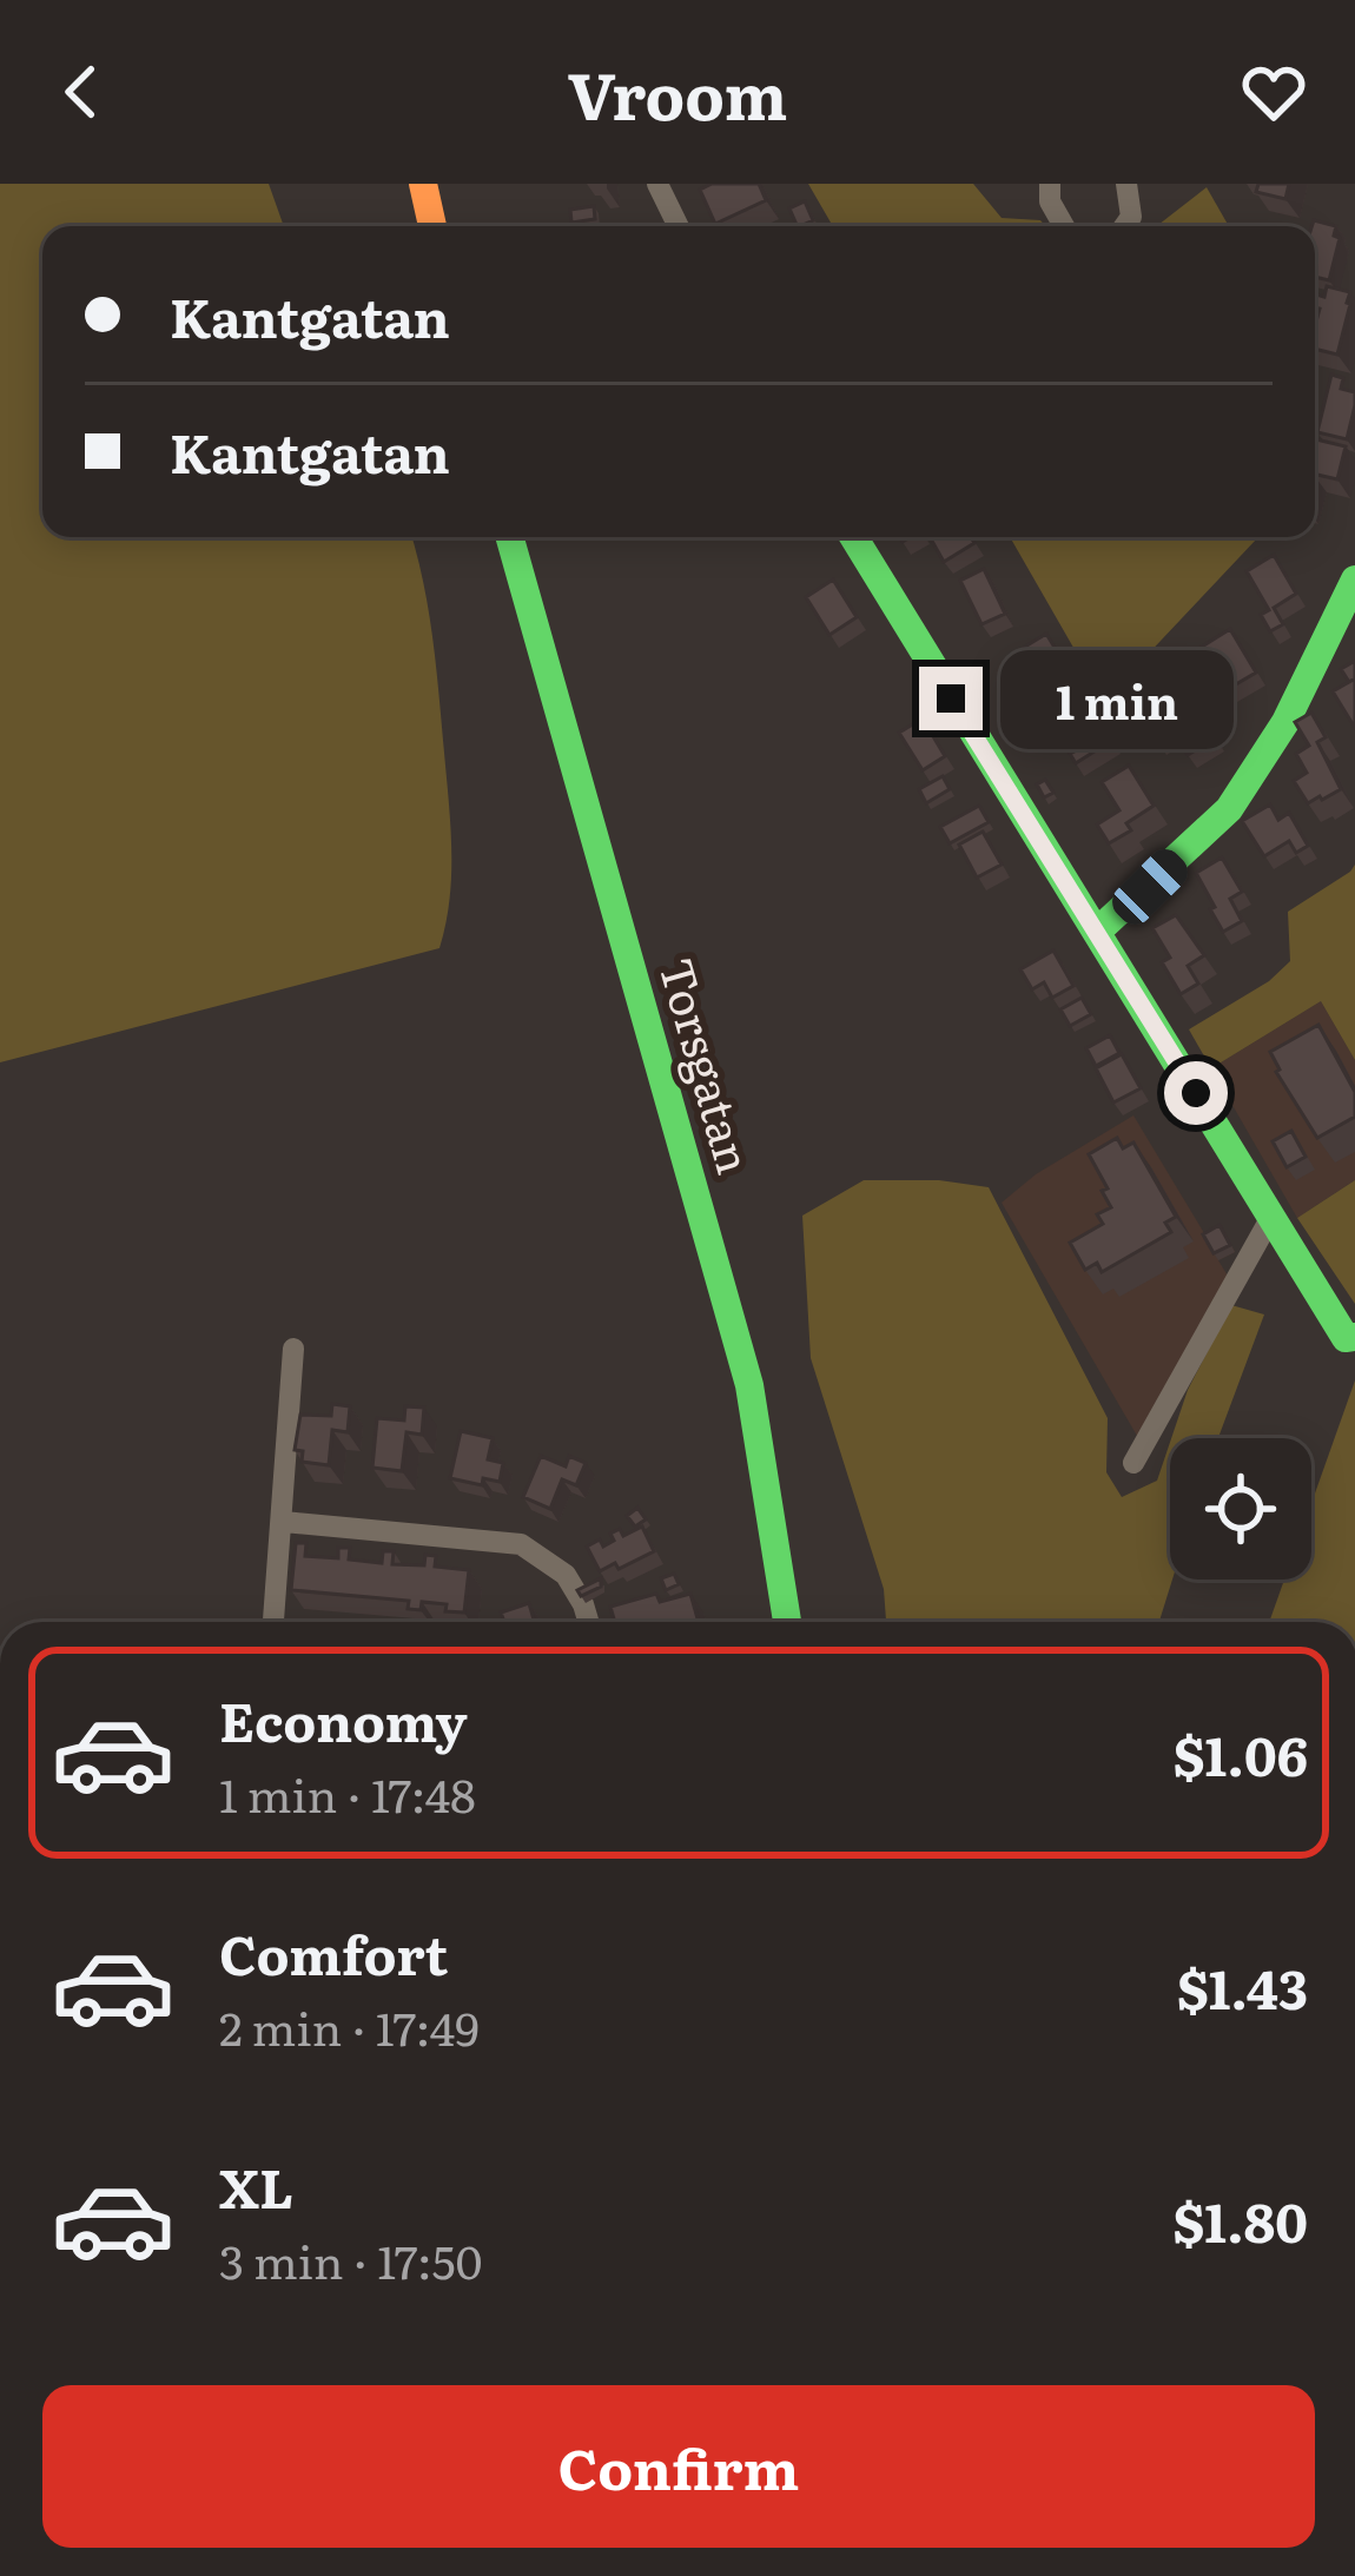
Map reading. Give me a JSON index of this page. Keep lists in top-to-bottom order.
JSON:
{
  "streets": {
    "street": ["Torsgatan"]
  },
  "page": {
    "header": "Vroom",
    "banner": ["Kantgatan", "Kantgatan"],
    "bubble": "1 min",
    "list": [
      {
        "name": "Economy",
        "note": "1 min · 17:48",
        "value": "$1.06"
      },
      {
        "name": "Comfort",
        "note": "2 min · 17:49",
        "value": "$1.43"
      },
      {
        "name": "XL",
        "note": "3 min · 17:50",
        "value": "$1.80"
      }
    ],
    "buttons": "Confirm"
  }
}
